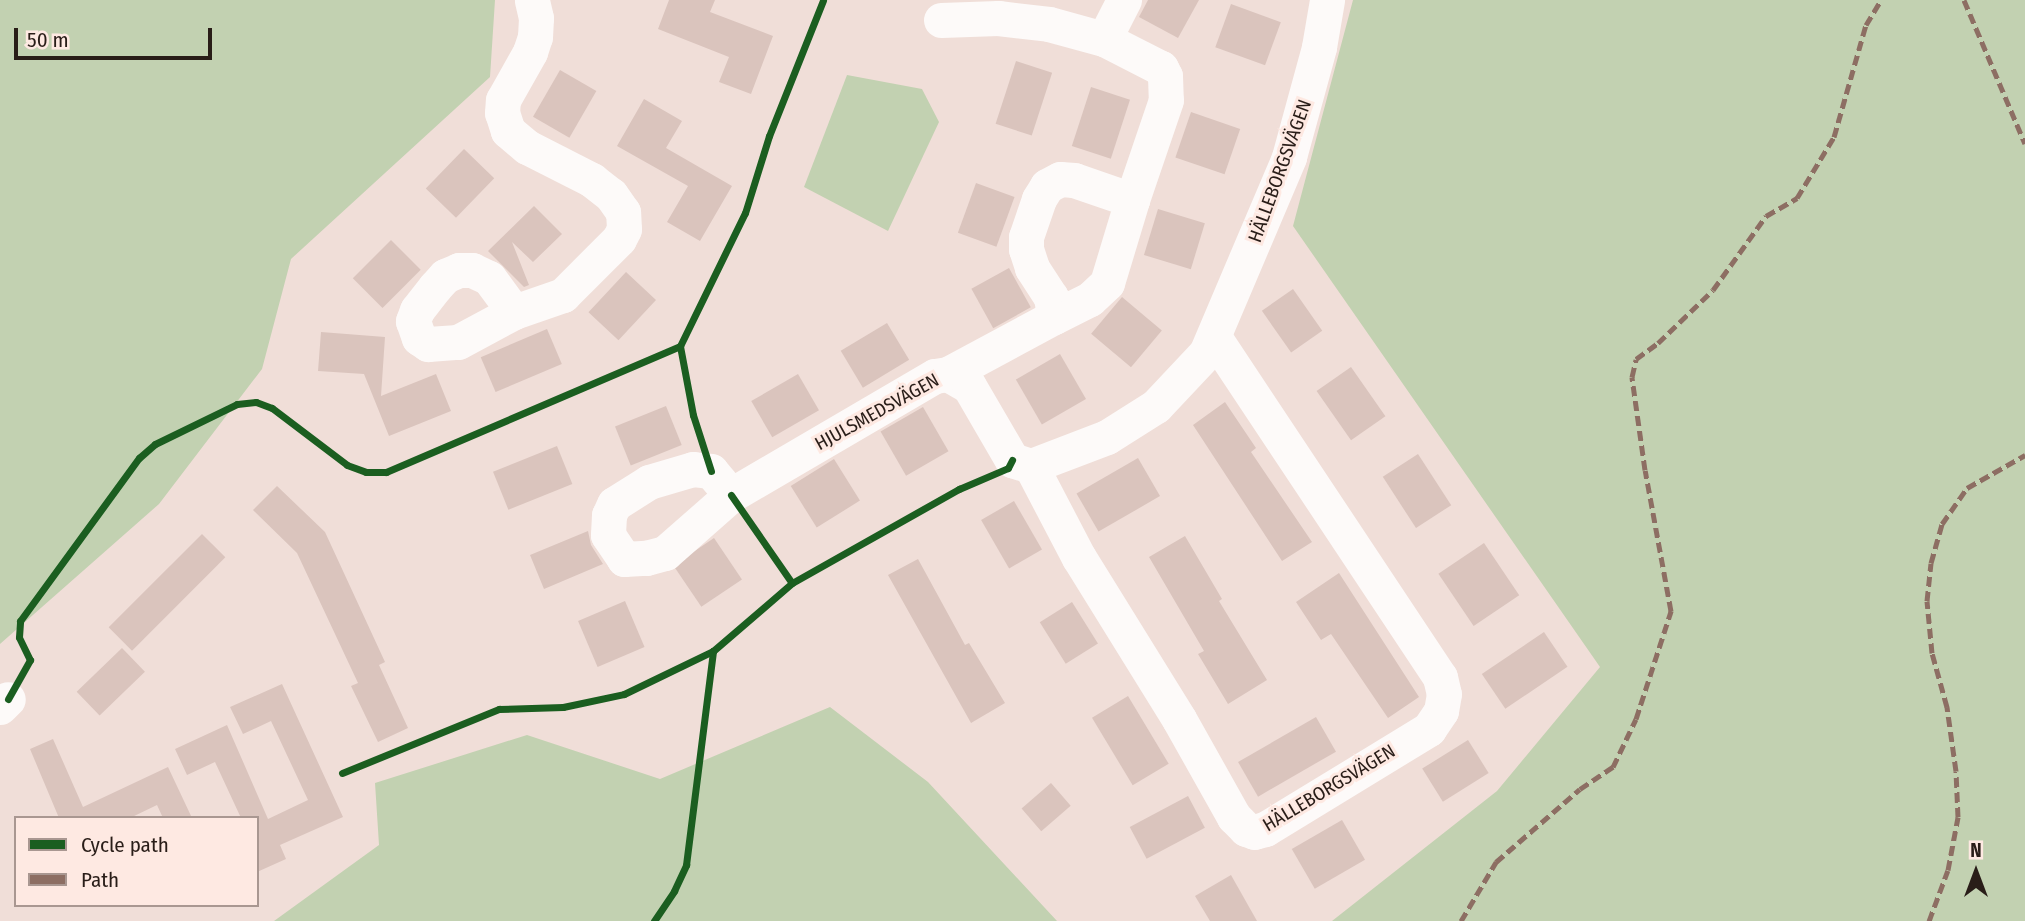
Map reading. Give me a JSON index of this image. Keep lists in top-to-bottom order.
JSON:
{
  "streets": {
    "street": ["HÄLLEBORGSVÄGEN", "HJULSMEDSVÄGEN"]
  },
  "crossings": [
    ["HÄLLEBORGSVÄGEN", "HJULSMEDSVÄGEN"]
  ],
  "legend": ["Cycle path", "Path"],
  "scale_bar": "50 m",
  "north": "top"
}
